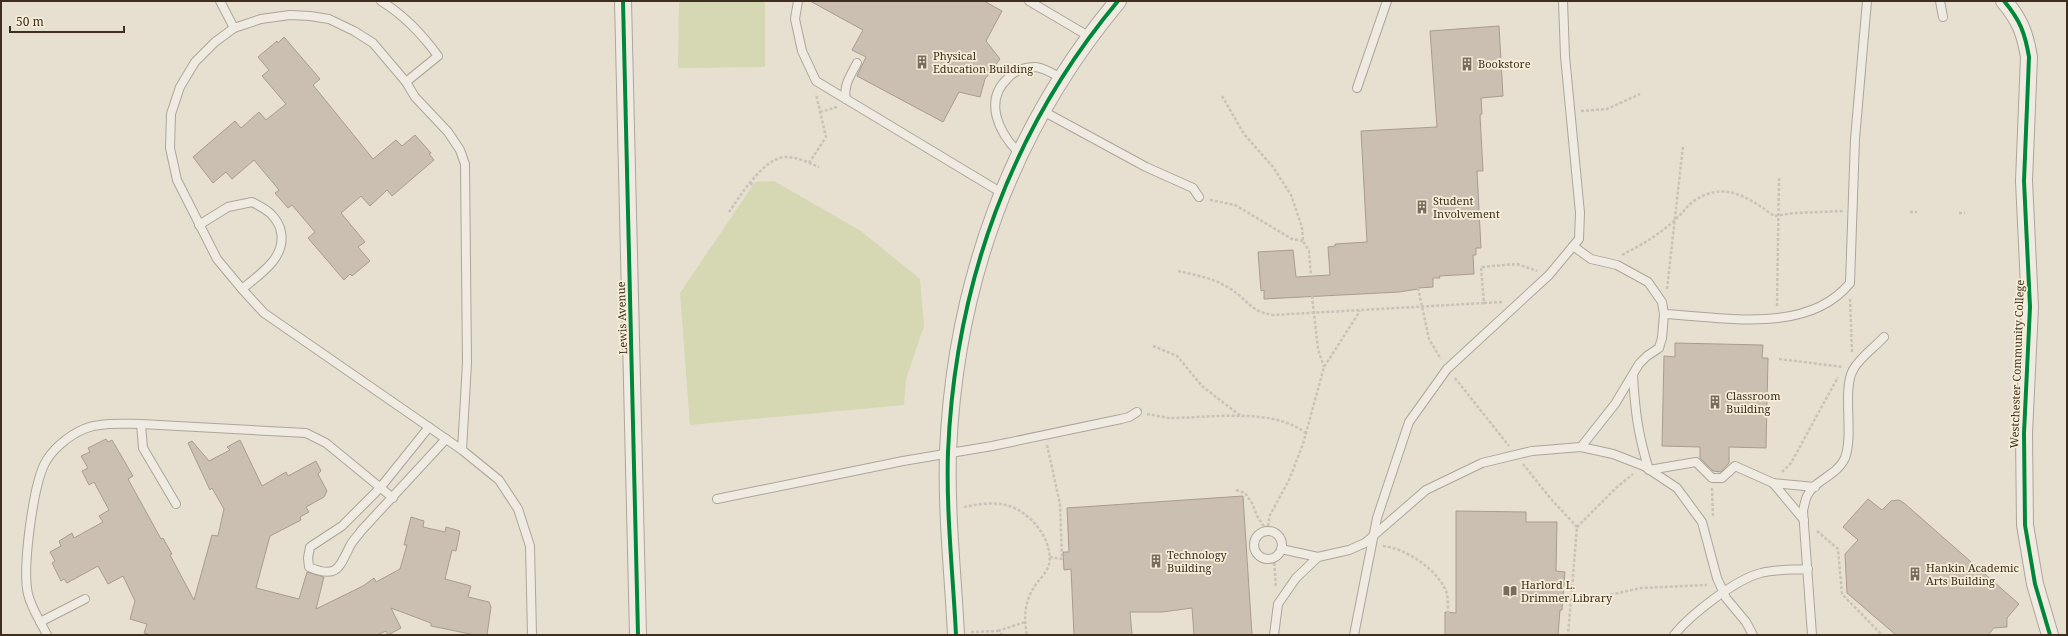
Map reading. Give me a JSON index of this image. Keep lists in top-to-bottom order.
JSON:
{
  "streets": {
    "street": ["Lewis Avenue", "Westchester Community College"]
  },
  "places": {
    "building": [
      "Physical Education Building",
      "Bookstore",
      "Student Involvement",
      "Classroom Building",
      "Technology Building",
      "Hankin Academic Arts Building"
    ],
    "library": ["Harlord L. Drimmer Library"]
  },
  "scale_bar": "50 m"
}
